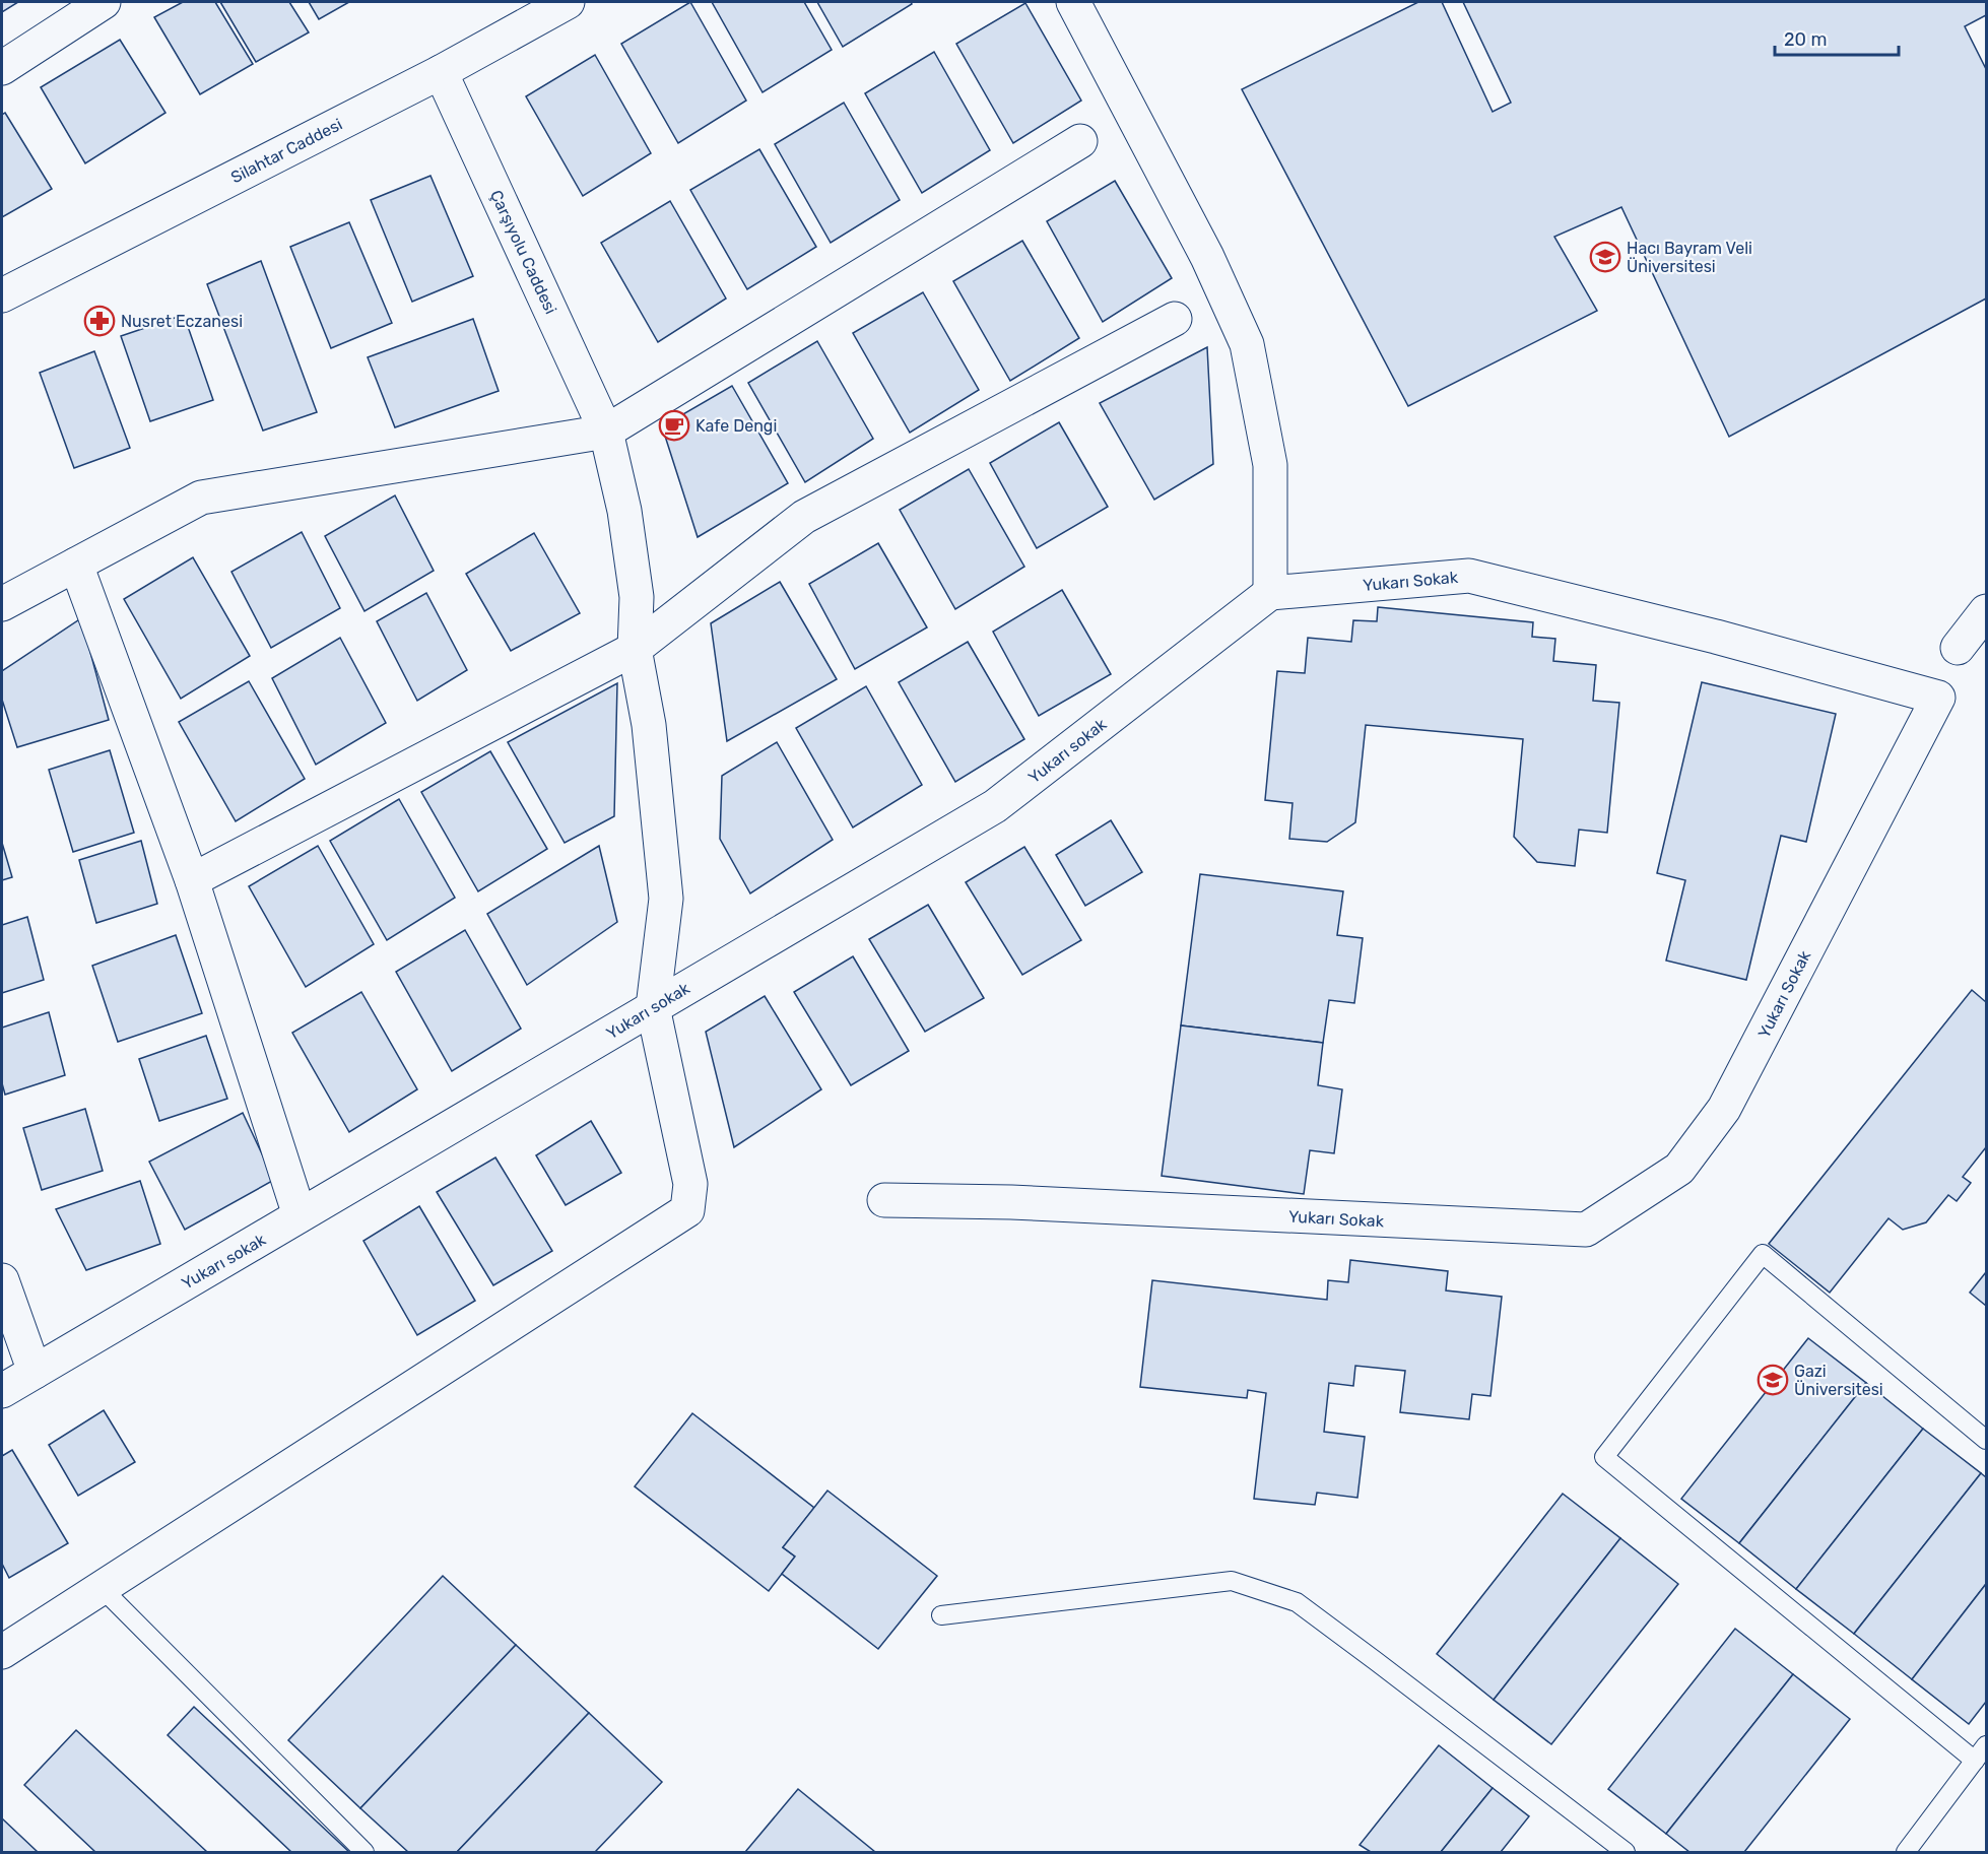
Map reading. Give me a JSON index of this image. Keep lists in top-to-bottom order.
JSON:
{
  "streets": {
    "street": [
      "Silahtar Caddesi",
      "Çarşıyolu Caddesi",
      "Yukarı Sokak",
      "Yukarı sokak"
    ]
  },
  "crossings": [
    ["Silahtar Caddesi", "Çarşıyolu Caddesi"],
    ["Çarşıyolu Caddesi", "Yukarı sokak"],
    ["Yukarı Sokak", "Yukarı sokak"]
  ],
  "places": {
    "school or university": ["Hacı Bayram Veli Üniversitesi", "Gazi Üniversitesi"],
    "pharmacy": ["Nusret Eczanesi"],
    "cafe": ["Kafe Dengi"]
  },
  "scale_bar": "20 m"
}
